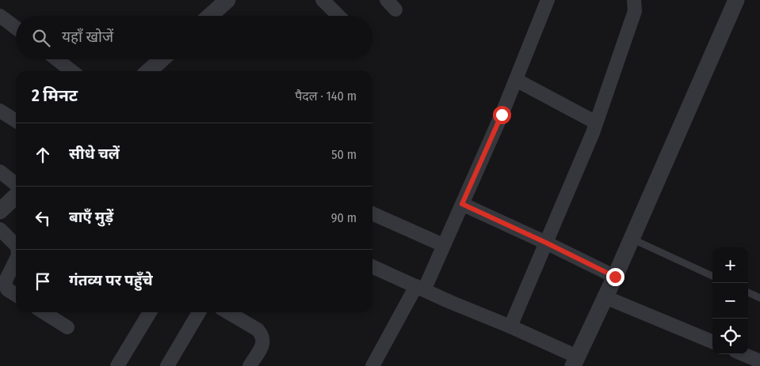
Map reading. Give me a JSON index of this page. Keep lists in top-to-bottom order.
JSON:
{
  "page": {
    "search": "यहाँ खोजें",
    "heading": ["2 मिनट", "पैदल · 140 m"],
    "list": [
      ["सीधे चलें", "50 m"],
      ["बाएँ मुड़ें", "90 m"],
      "गंतव्य पर पहुँचे"
    ],
    "map_buttons": ["+", "−"]
  }
}
